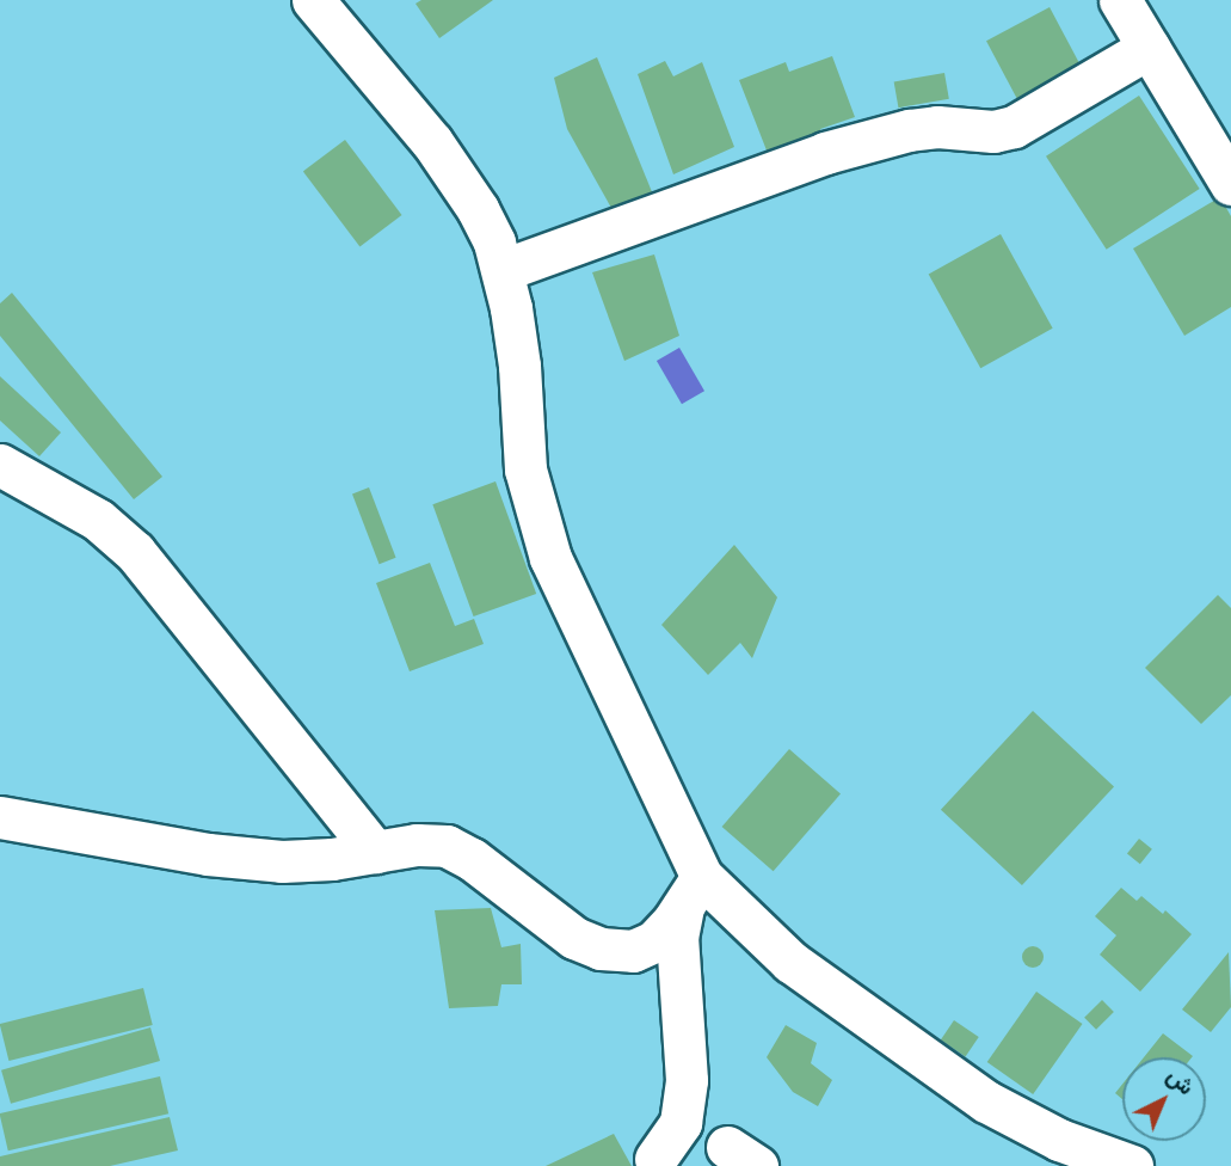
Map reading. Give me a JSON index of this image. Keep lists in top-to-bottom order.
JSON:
{
  "north": "top right"
}
